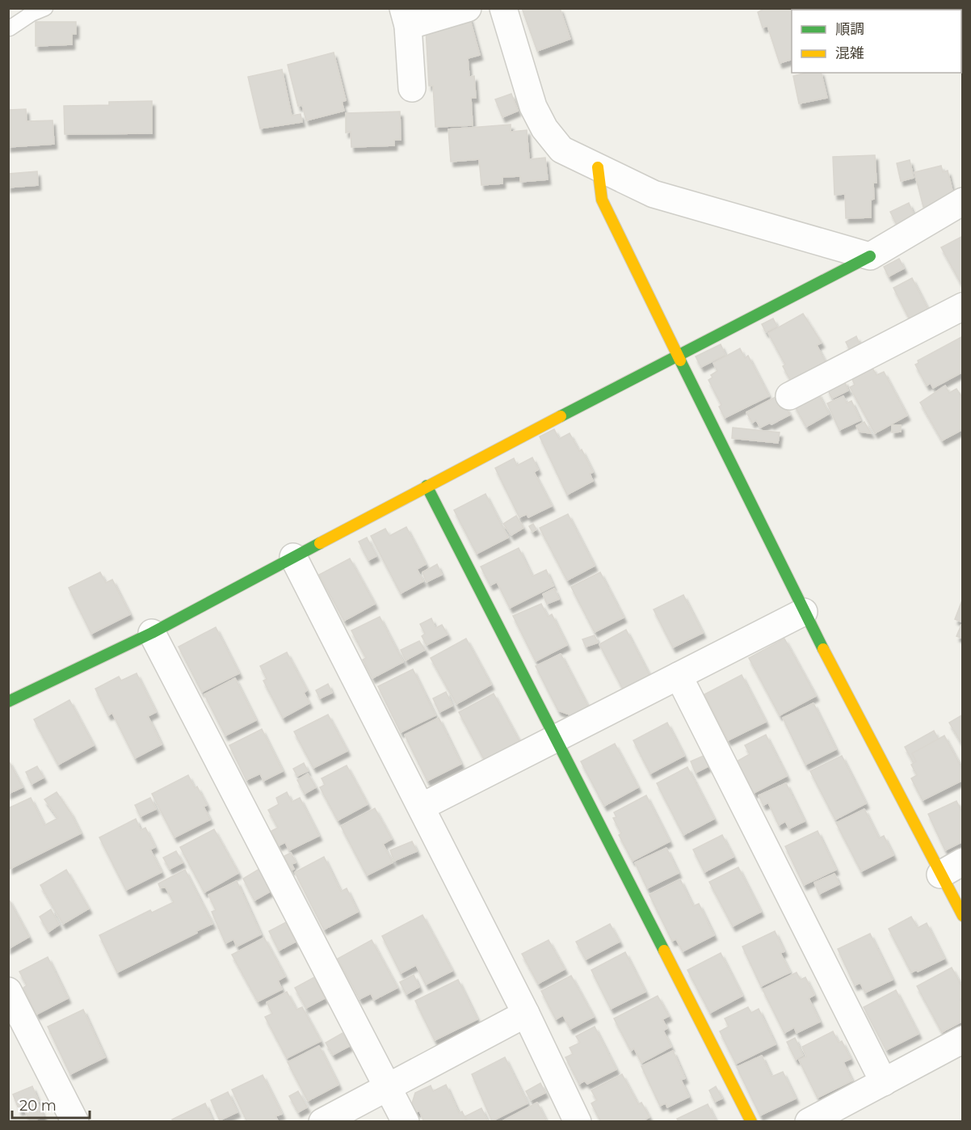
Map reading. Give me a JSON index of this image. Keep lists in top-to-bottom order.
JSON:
{
  "legend": ["順調", "混雑"],
  "scale_bar": "20 m"
}
